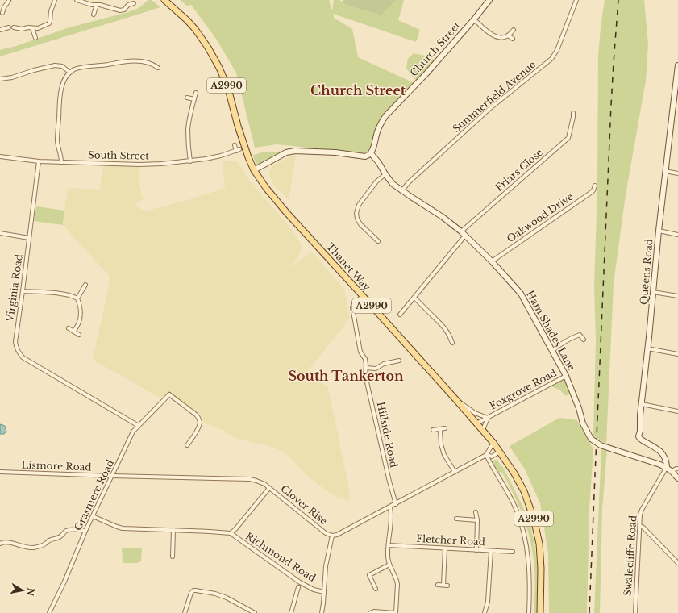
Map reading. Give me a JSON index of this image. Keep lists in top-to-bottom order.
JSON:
{
  "streets": {
    "main road": ["A2990", "Thanet Way"],
    "street": [
      "Church Street",
      "Summerfield Avenue",
      "South Street",
      "Friars Close",
      "Oakwood Drive",
      "Queens Road",
      "Virginia Road",
      "Ham Shades Lane",
      "Foxgrove Road",
      "Hillside Road",
      "Lismore Road",
      "Grasmere Road",
      "Clover Rise",
      "Fletcher Road",
      "Swalecliffe Road",
      "Richmond Road"
    ]
  },
  "crossings": [
    ["Church Street", "Ham Shades Lane"],
    ["Summerfield Avenue", "Ham Shades Lane"],
    ["South Street", "Virginia Road"],
    ["Friars Close", "Ham Shades Lane"],
    ["Oakwood Drive", "Ham Shades Lane"],
    ["Thanet Way", "Foxgrove Road"],
    ["Thanet Way", "Hillside Road"],
    ["Thanet Way", "Clover Rise"],
    ["Queens Road", "Ham Shades Lane"],
    ["Queens Road", "Swalecliffe Road"],
    ["Virginia Road", "Grasmere Road"],
    ["Ham Shades Lane", "Foxgrove Road"],
    ["Ham Shades Lane", "Swalecliffe Road"],
    ["Hillside Road", "Clover Rise"],
    ["Lismore Road", "Grasmere Road"],
    ["Lismore Road", "Clover Rise"],
    ["Grasmere Road", "Clover Rise"],
    ["Grasmere Road", "Richmond Road"],
    ["Clover Rise", "Richmond Road"]
  ],
  "districts": ["Church Street", "South Tankerton"],
  "north": "right"
}
